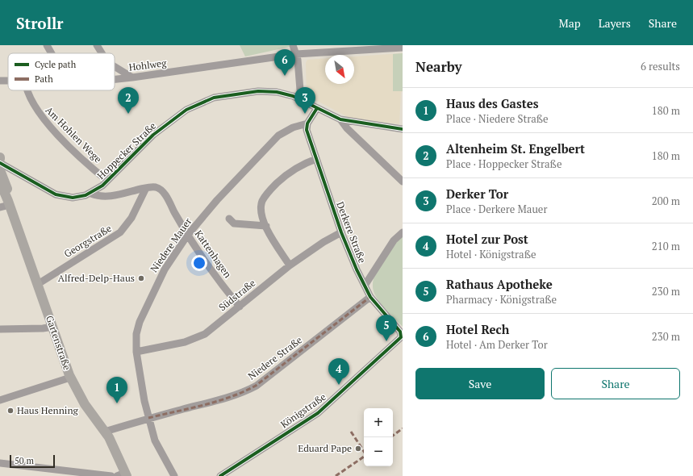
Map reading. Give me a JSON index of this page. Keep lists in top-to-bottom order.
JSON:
{
  "streets": {
    "street": [
      "Hohlweg",
      "Am Hohlen Wege",
      "Hoppecker Straße",
      "Derkere Straße",
      "Georgstraße",
      "Niedere Mauer",
      "Kattenhagen",
      "Südstraße",
      "Gartenstraße",
      "Niedere Straße",
      "Königstraße"
    ]
  },
  "crossings": [
    ["Am Hohlen Wege", "Hoppecker Straße"],
    ["Hoppecker Straße", "Kattenhagen"],
    ["Derkere Straße", "Niedere Mauer"],
    ["Derkere Straße", "Südstraße"],
    ["Derkere Straße", "Niedere Straße"],
    ["Derkere Straße", "Königstraße"],
    ["Georgstraße", "Kattenhagen"],
    ["Georgstraße", "Gartenstraße"],
    ["Niedere Mauer", "Kattenhagen"],
    ["Niedere Mauer", "Südstraße"],
    ["Niedere Mauer", "Niedere Straße"],
    ["Kattenhagen", "Südstraße"],
    ["Gartenstraße", "Niedere Straße"]
  ],
  "places": ["Alfred-Delp-Haus", "Haus Henning", "Eduard Pape"],
  "legend": ["Cycle path", "Path"],
  "scale_bar": "50 m",
  "north": "bottom right",
  "page": {
    "header": "Strollr",
    "nav": ["Map", "Layers", "Share"],
    "heading": ["Nearby", "6 results"],
    "pins": [
      "6",
      "2",
      "3",
      "5",
      "4",
      "1"
    ],
    "list": [
      {
        "mark": "1",
        "name": "Haus des Gastes",
        "note": "Place · Niedere Straße",
        "value": "180 m"
      },
      {
        "mark": "2",
        "name": "Altenheim St. Engelbert",
        "note": "Place · Hoppecker Straße",
        "value": "180 m"
      },
      {
        "mark": "3",
        "name": "Derker Tor",
        "note": "Place · Derkere Mauer",
        "value": "200 m"
      },
      {
        "mark": "4",
        "name": "Hotel zur Post",
        "note": "Hotel · Königstraße",
        "value": "210 m"
      },
      {
        "mark": "5",
        "name": "Rathaus Apotheke",
        "note": "Pharmacy · Königstraße",
        "value": "230 m"
      },
      {
        "mark": "6",
        "name": "Hotel Rech",
        "note": "Hotel · Am Derker Tor",
        "value": "230 m"
      }
    ],
    "buttons": ["Save", "Share"],
    "map_buttons": ["+", "−"],
    "scale": "50 m"
  }
}
